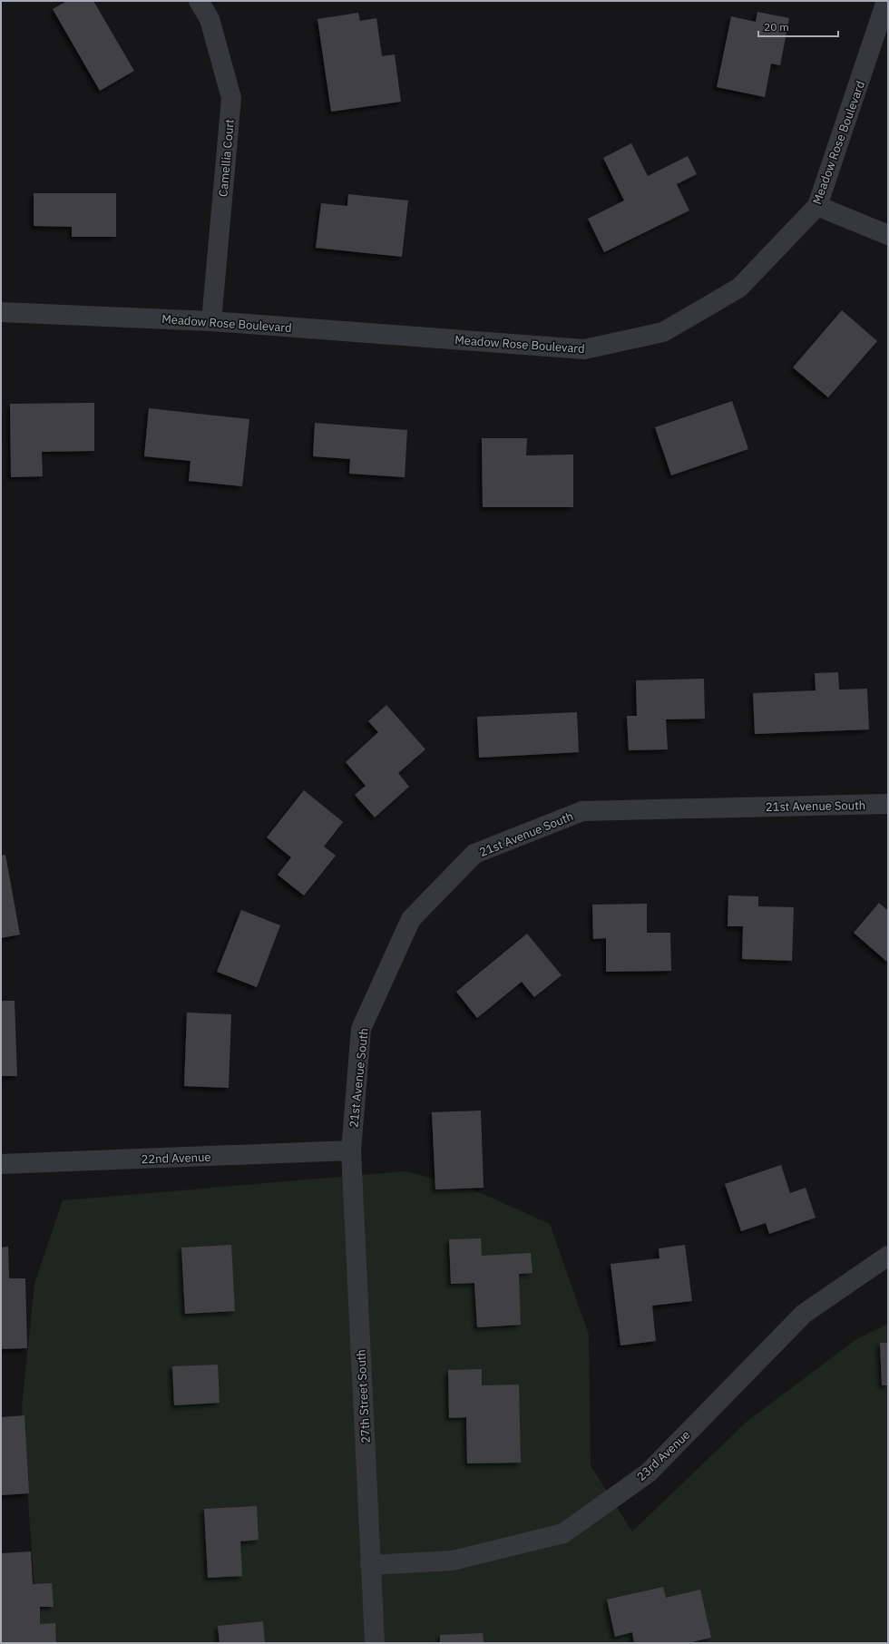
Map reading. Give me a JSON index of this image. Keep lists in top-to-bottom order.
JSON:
{
  "streets": {
    "street": [
      "Meadow Rose Boulevard",
      "Camellia Court",
      "21st Avenue South",
      "22nd Avenue",
      "27th Street South",
      "23rd Avenue"
    ]
  },
  "crossings": [
    ["Meadow Rose Boulevard", "Camellia Court"],
    ["21st Avenue South", "22nd Avenue"],
    ["21st Avenue South", "27th Street South"],
    ["22nd Avenue", "27th Street South"],
    ["27th Street South", "23rd Avenue"]
  ],
  "scale_bar": "20 m"
}
